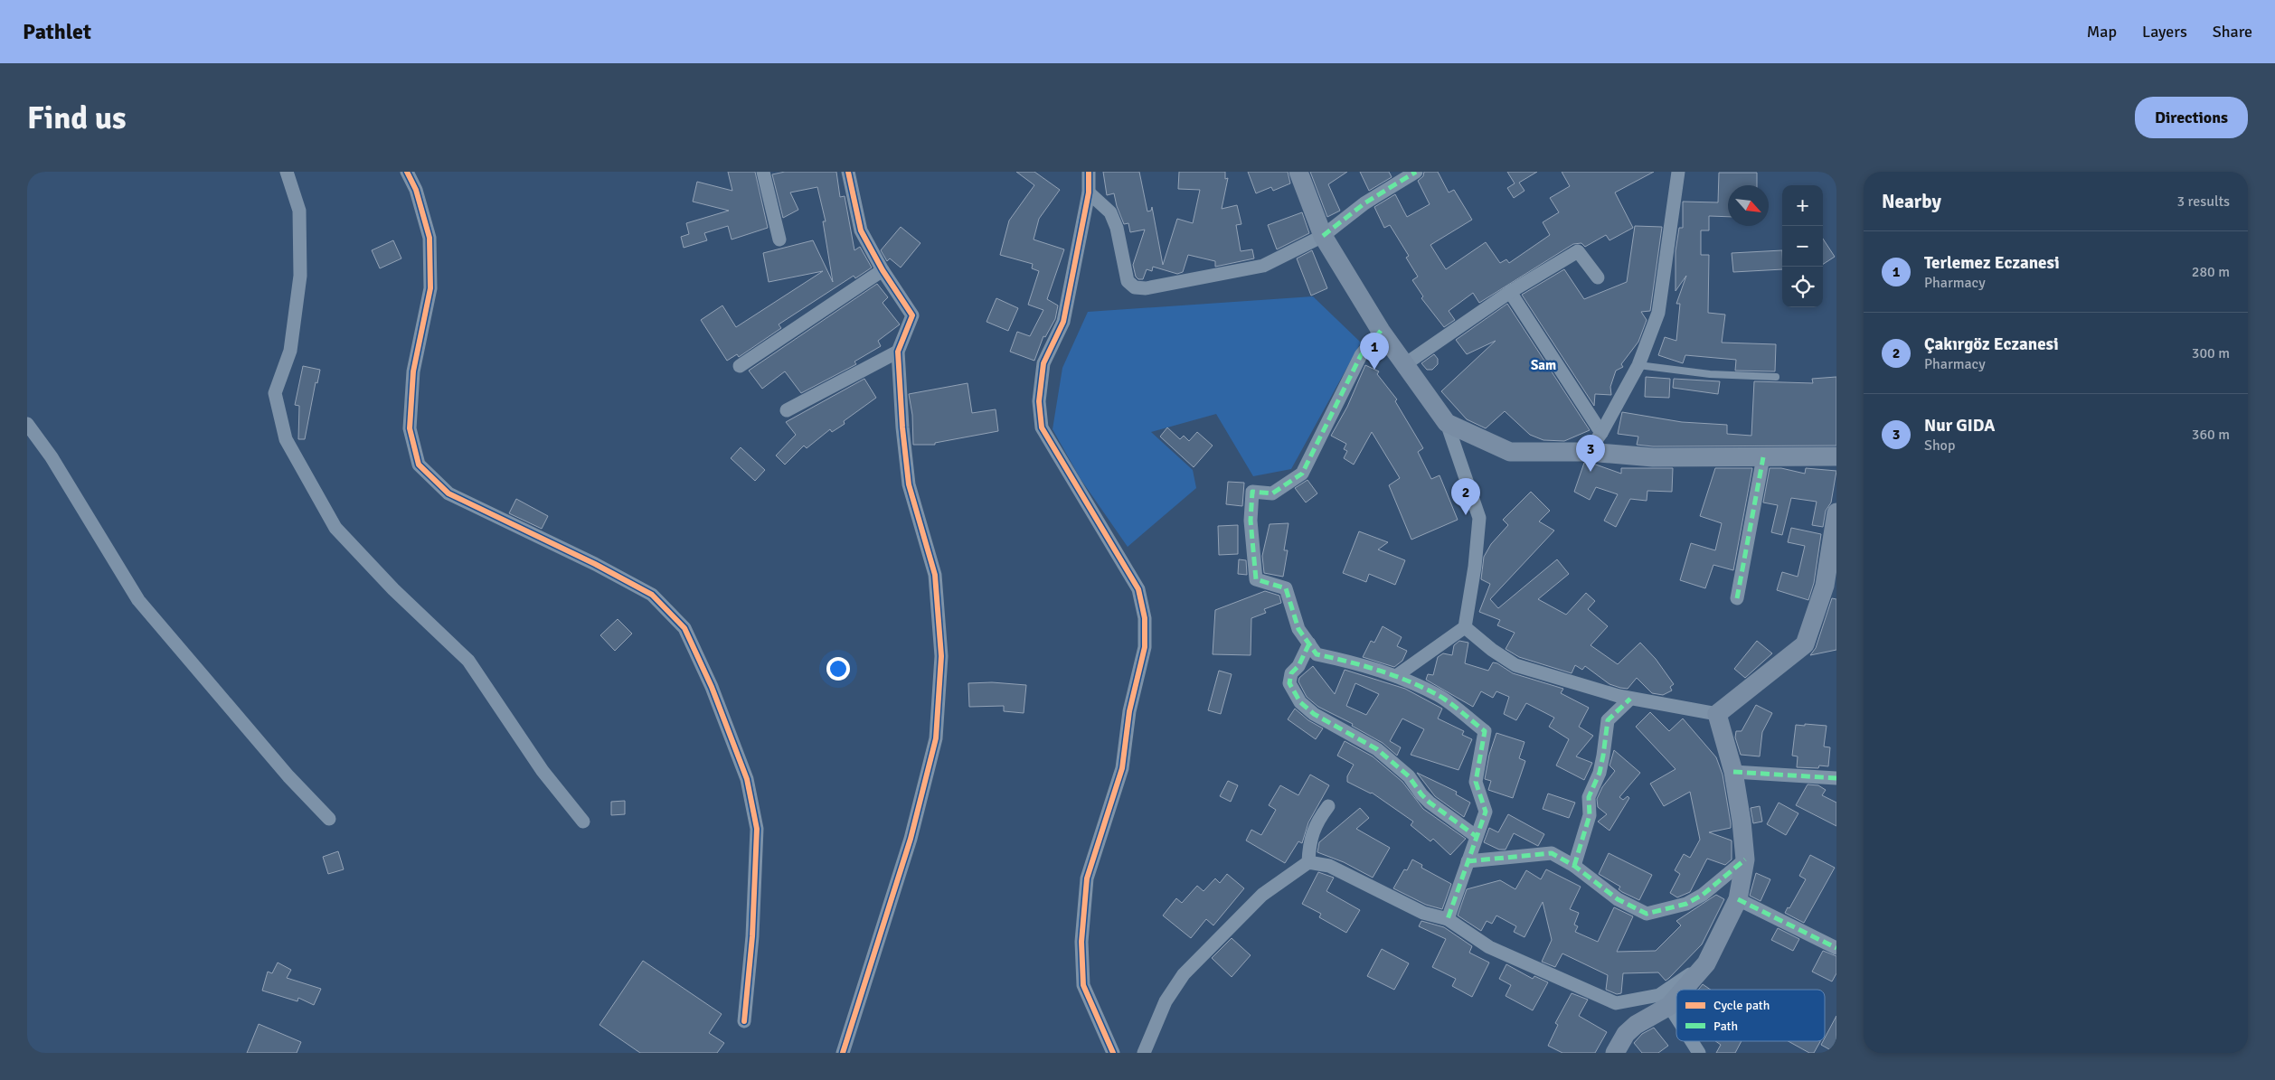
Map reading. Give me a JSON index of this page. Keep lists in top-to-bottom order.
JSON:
{
  "districts": ["Sam"],
  "legend": ["Cycle path", "Path"],
  "north": "bottom right",
  "page": {
    "header": "Pathlet",
    "nav": ["Map", "Layers", "Share"],
    "buttons": "Directions",
    "title": "Find us",
    "heading": ["Nearby", "3 results"],
    "map_buttons": ["+", "−"],
    "list": [
      {
        "mark": "1",
        "name": "Terlemez Eczanesi",
        "note": "Pharmacy",
        "value": "280 m"
      },
      {
        "mark": "2",
        "name": "Çakırgöz Eczanesi",
        "note": "Pharmacy",
        "value": "300 m"
      },
      {
        "mark": "3",
        "name": "Nur GIDA",
        "note": "Shop",
        "value": "360 m"
      }
    ],
    "pins": ["1", "3", "2"]
  }
}
